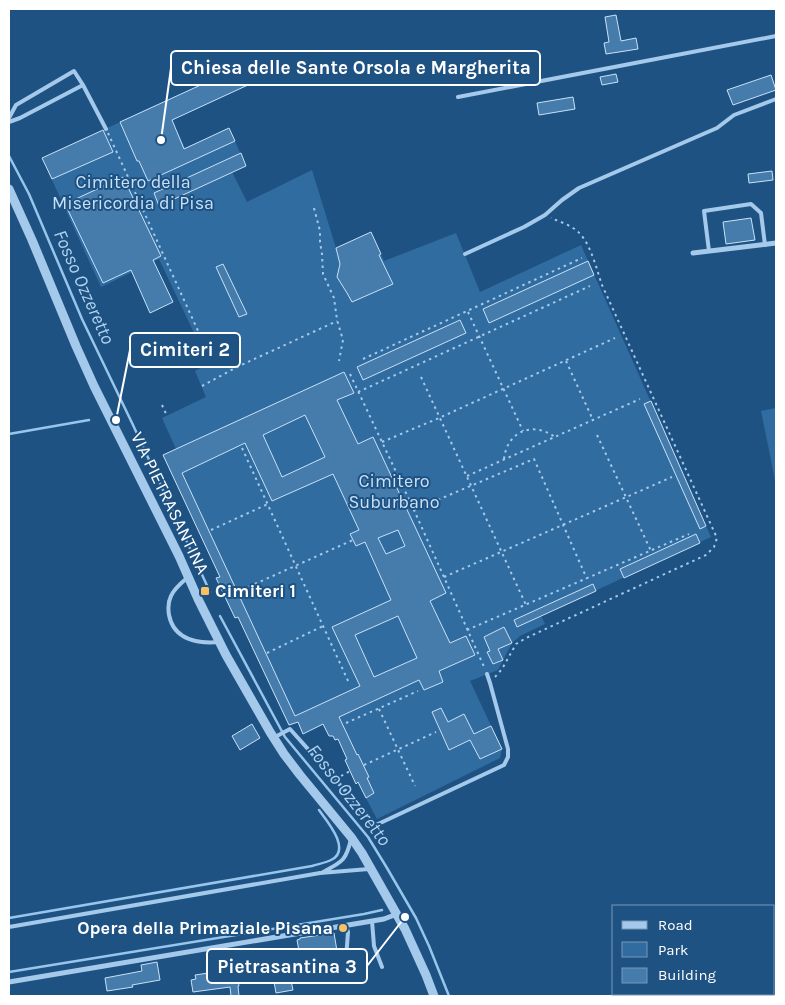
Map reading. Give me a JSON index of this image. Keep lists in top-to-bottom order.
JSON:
{
  "streets": {
    "street": ["VIA PIETRASANTINA"]
  },
  "water": ["Fosso Ozzeretto"],
  "parks": ["Cimitero della Misericordia di Pisa", "Cimitero Suburbano"],
  "places": {
    "other": [
      "Chiesa delle Sante Orsola e Margherita",
      "Cimiteri 2",
      "Pietrasantina 3",
      "Opera della Primaziale Pisana"
    ],
    "transit": ["Cimiteri 1"]
  },
  "legend": ["Road", "Park", "Building"]
}
